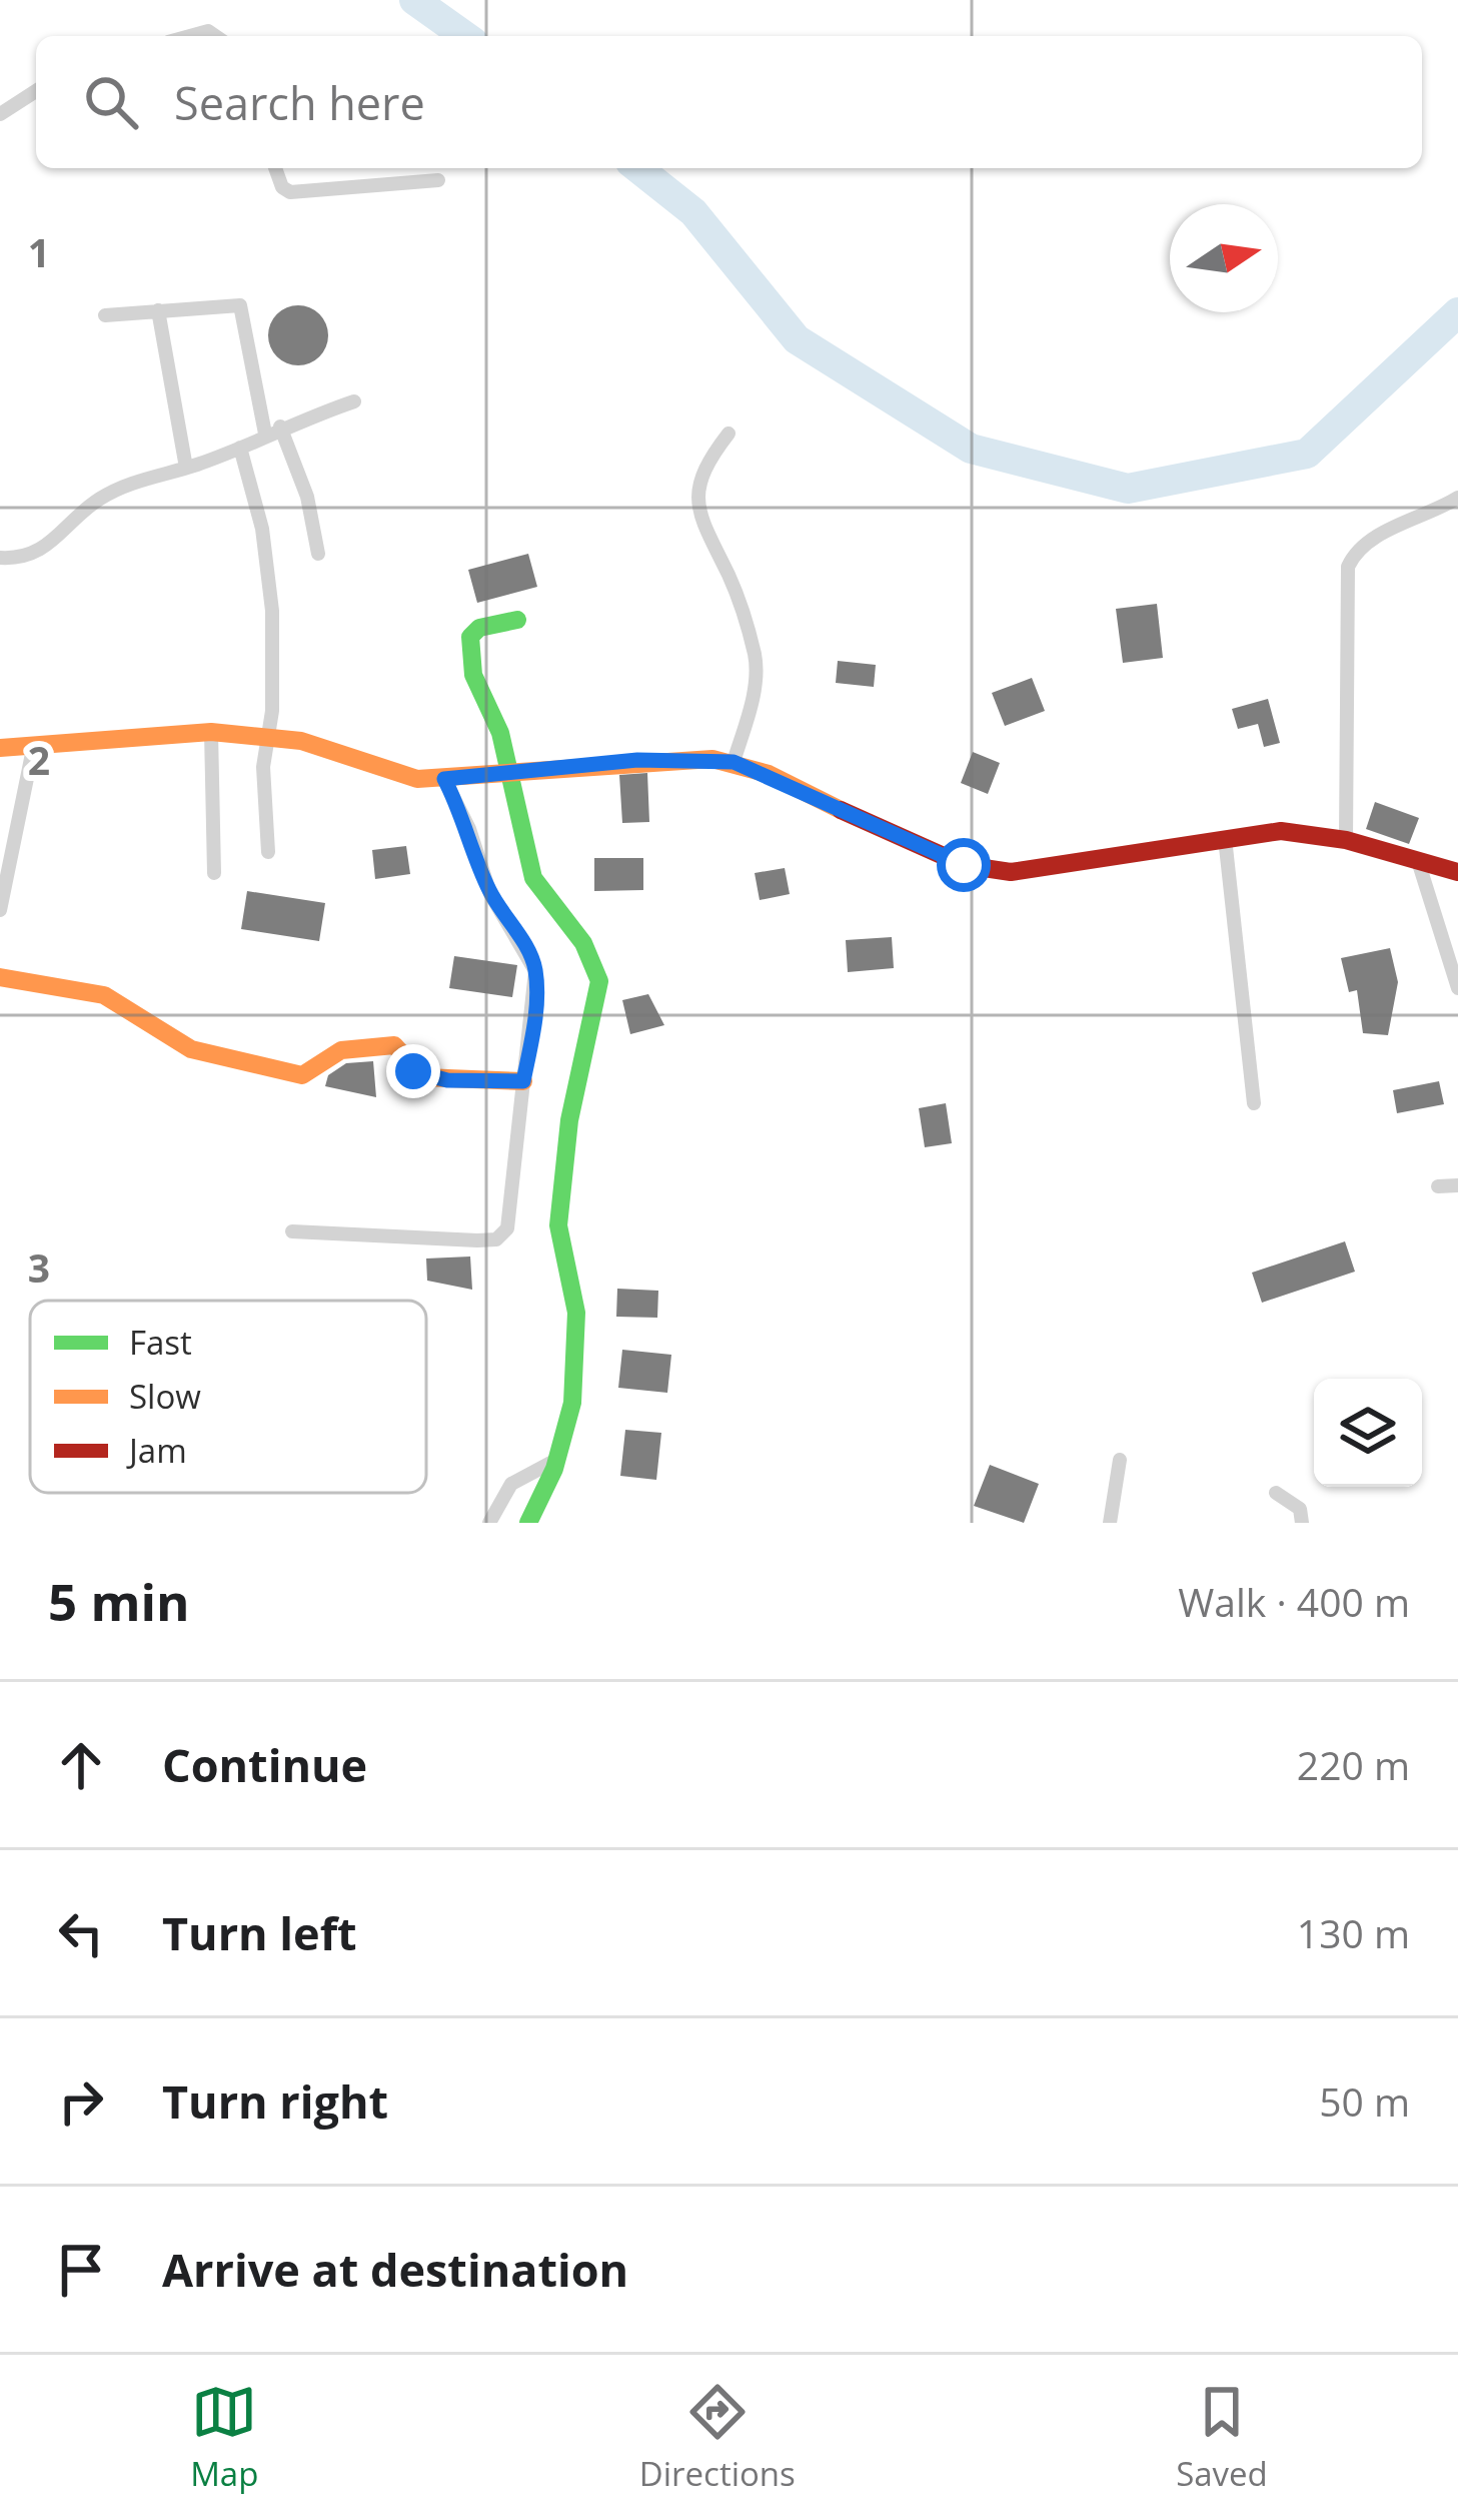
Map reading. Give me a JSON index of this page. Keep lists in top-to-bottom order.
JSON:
{
  "legend": ["Fast", "Slow", "Jam"],
  "north": "right",
  "page": {
    "search": "Search here",
    "heading": ["5 min", "Walk · 400 m"],
    "list": [
      ["Continue", "220 m"],
      ["Turn left", "130 m"],
      ["Turn right", "50 m"],
      "Arrive at destination"
    ],
    "nav": ["Map", "Directions", "Saved"]
  },
  "grid": {
    "rows": ["1", "2", "3"]
  }
}
